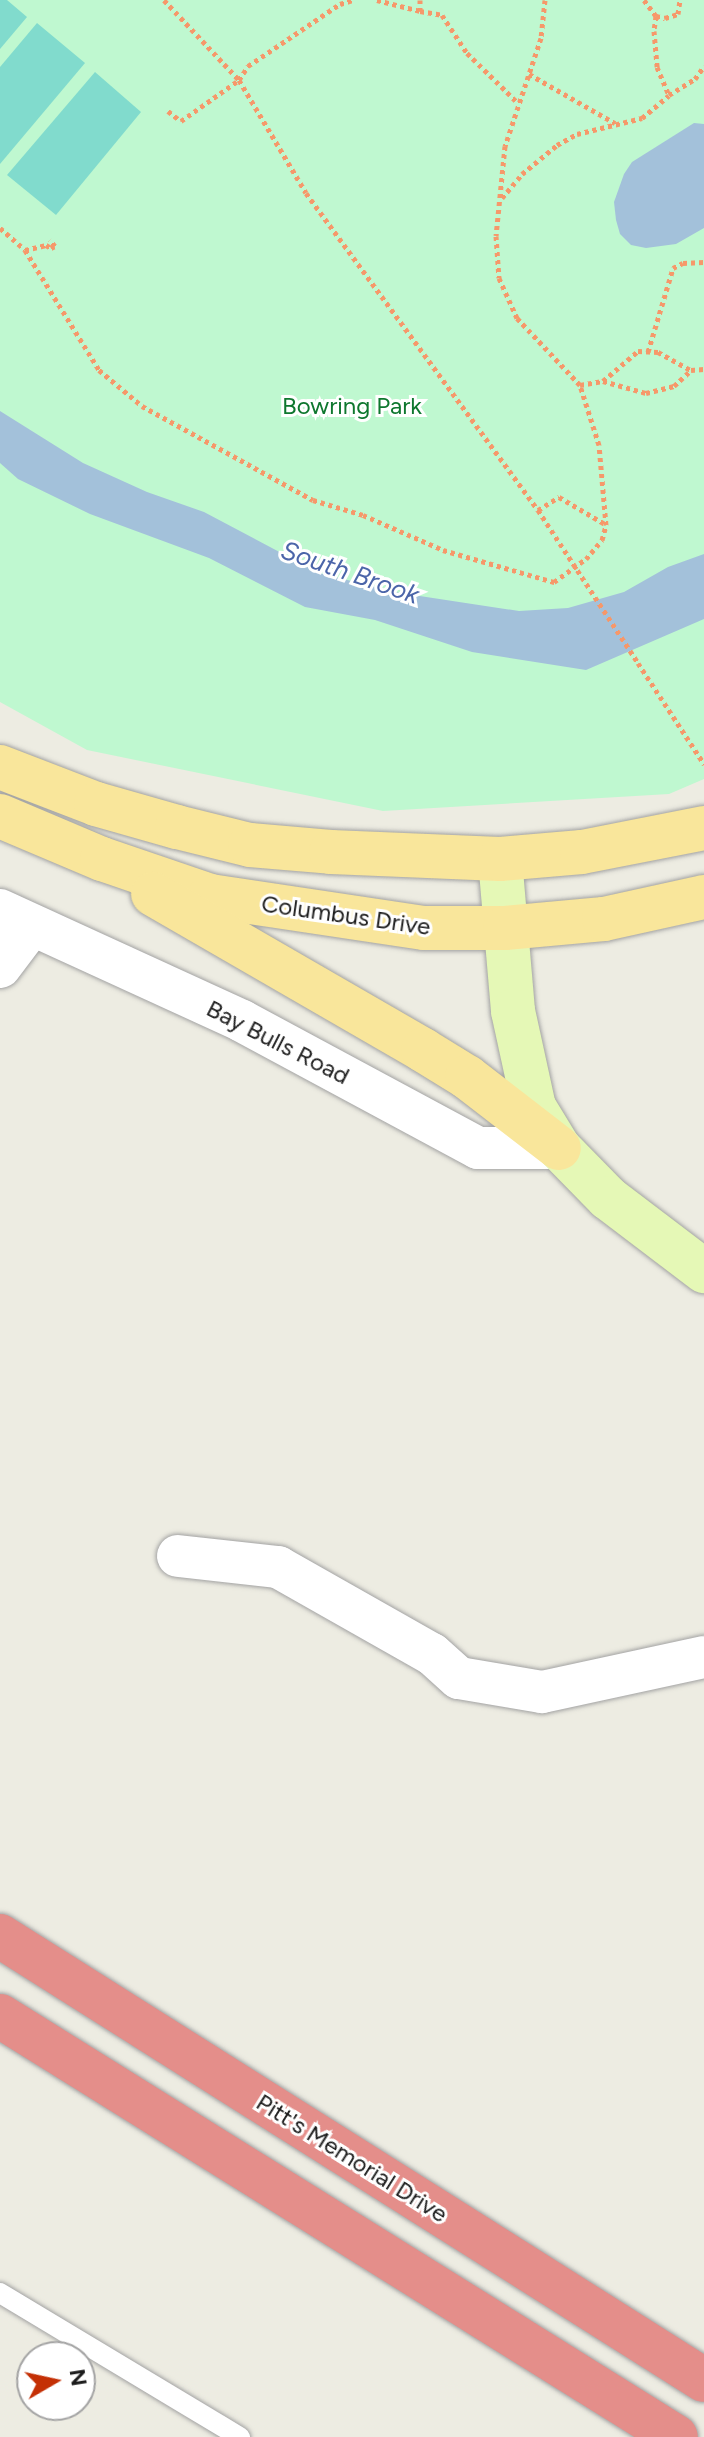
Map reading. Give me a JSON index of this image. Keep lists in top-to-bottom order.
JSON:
{
  "streets": {
    "highway": ["Pitt's Memorial Drive"],
    "main road": ["Columbus Drive"],
    "street": ["Bay Bulls Road"]
  },
  "water": ["South Brook"],
  "parks": ["Bowring Park"],
  "north": "right"
}
